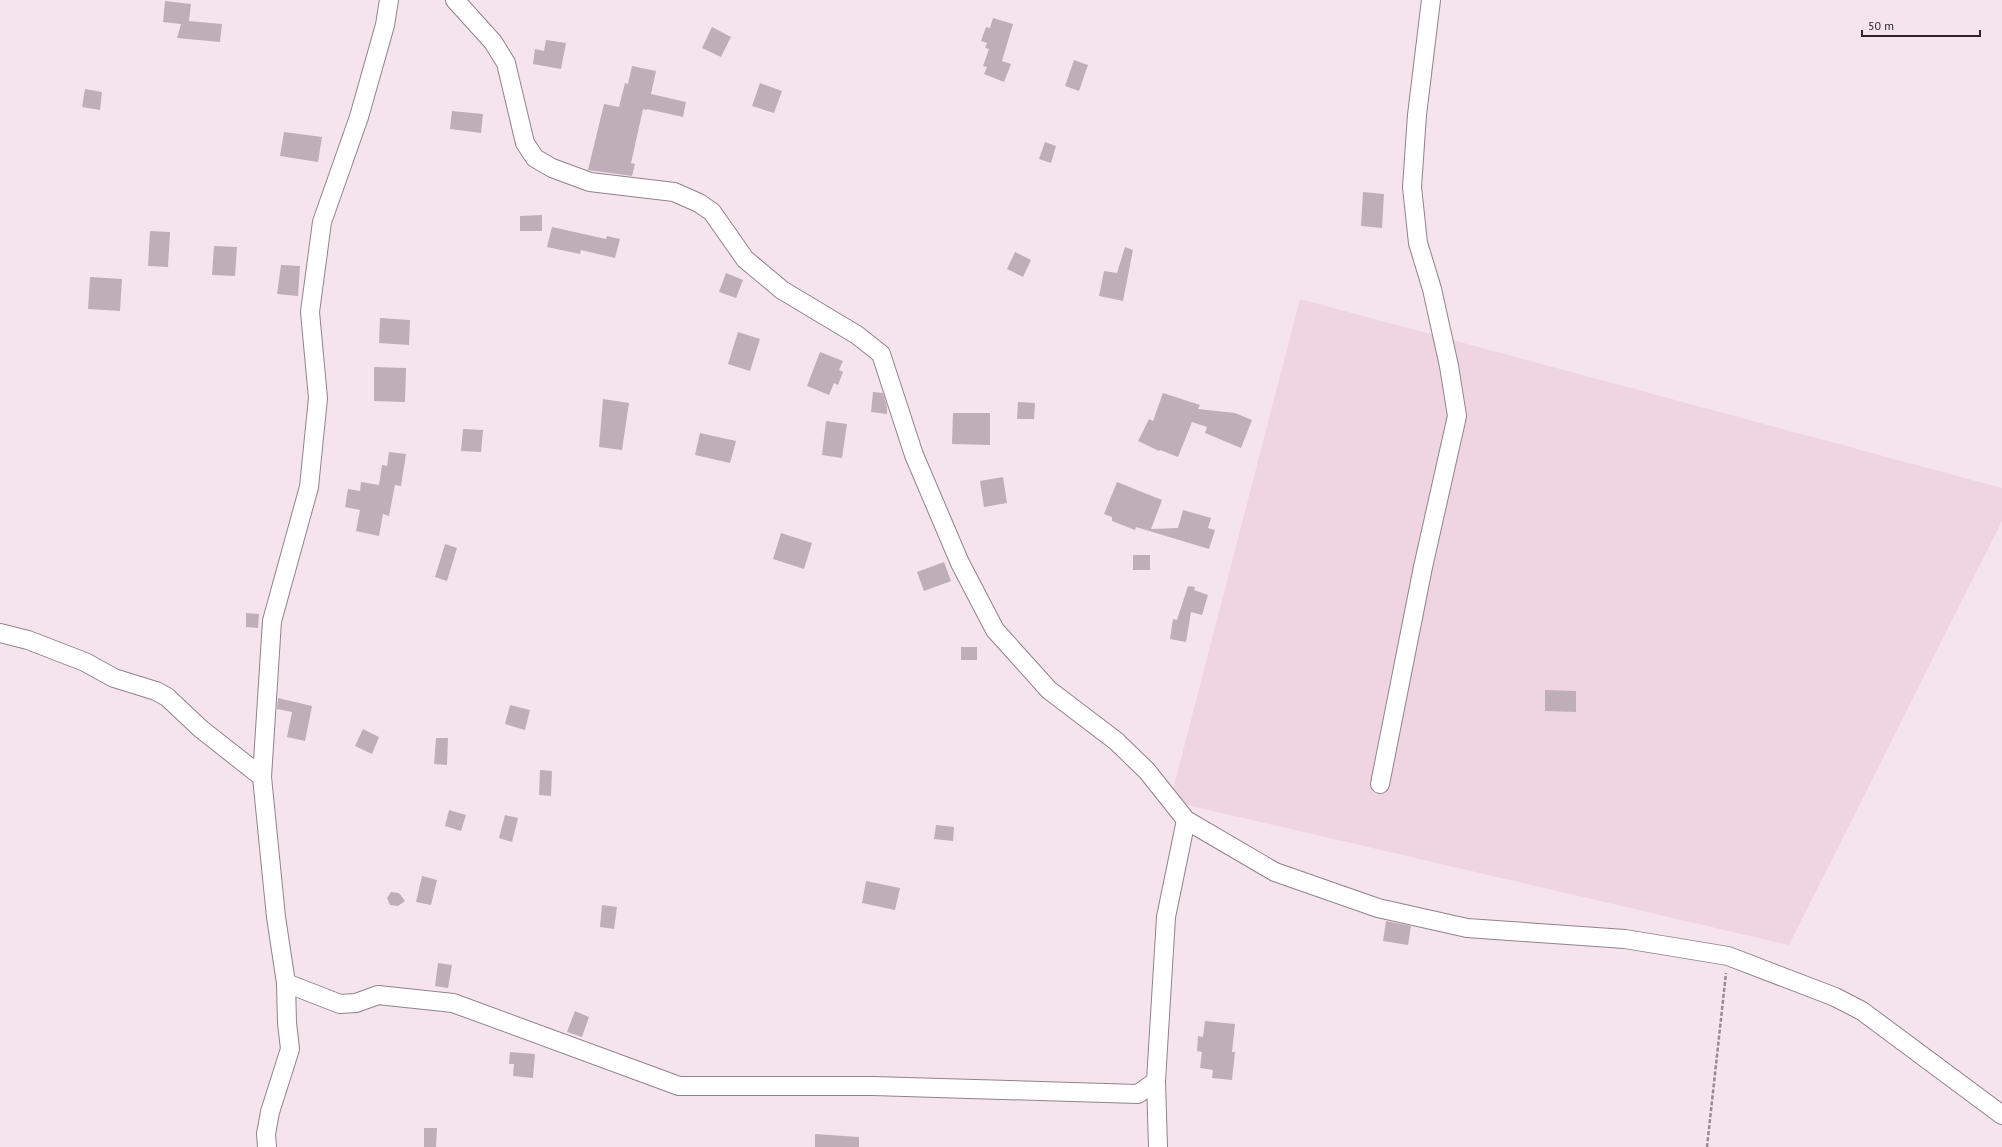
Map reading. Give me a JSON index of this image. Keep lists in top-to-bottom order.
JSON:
{
  "scale_bar": "50 m"
}
